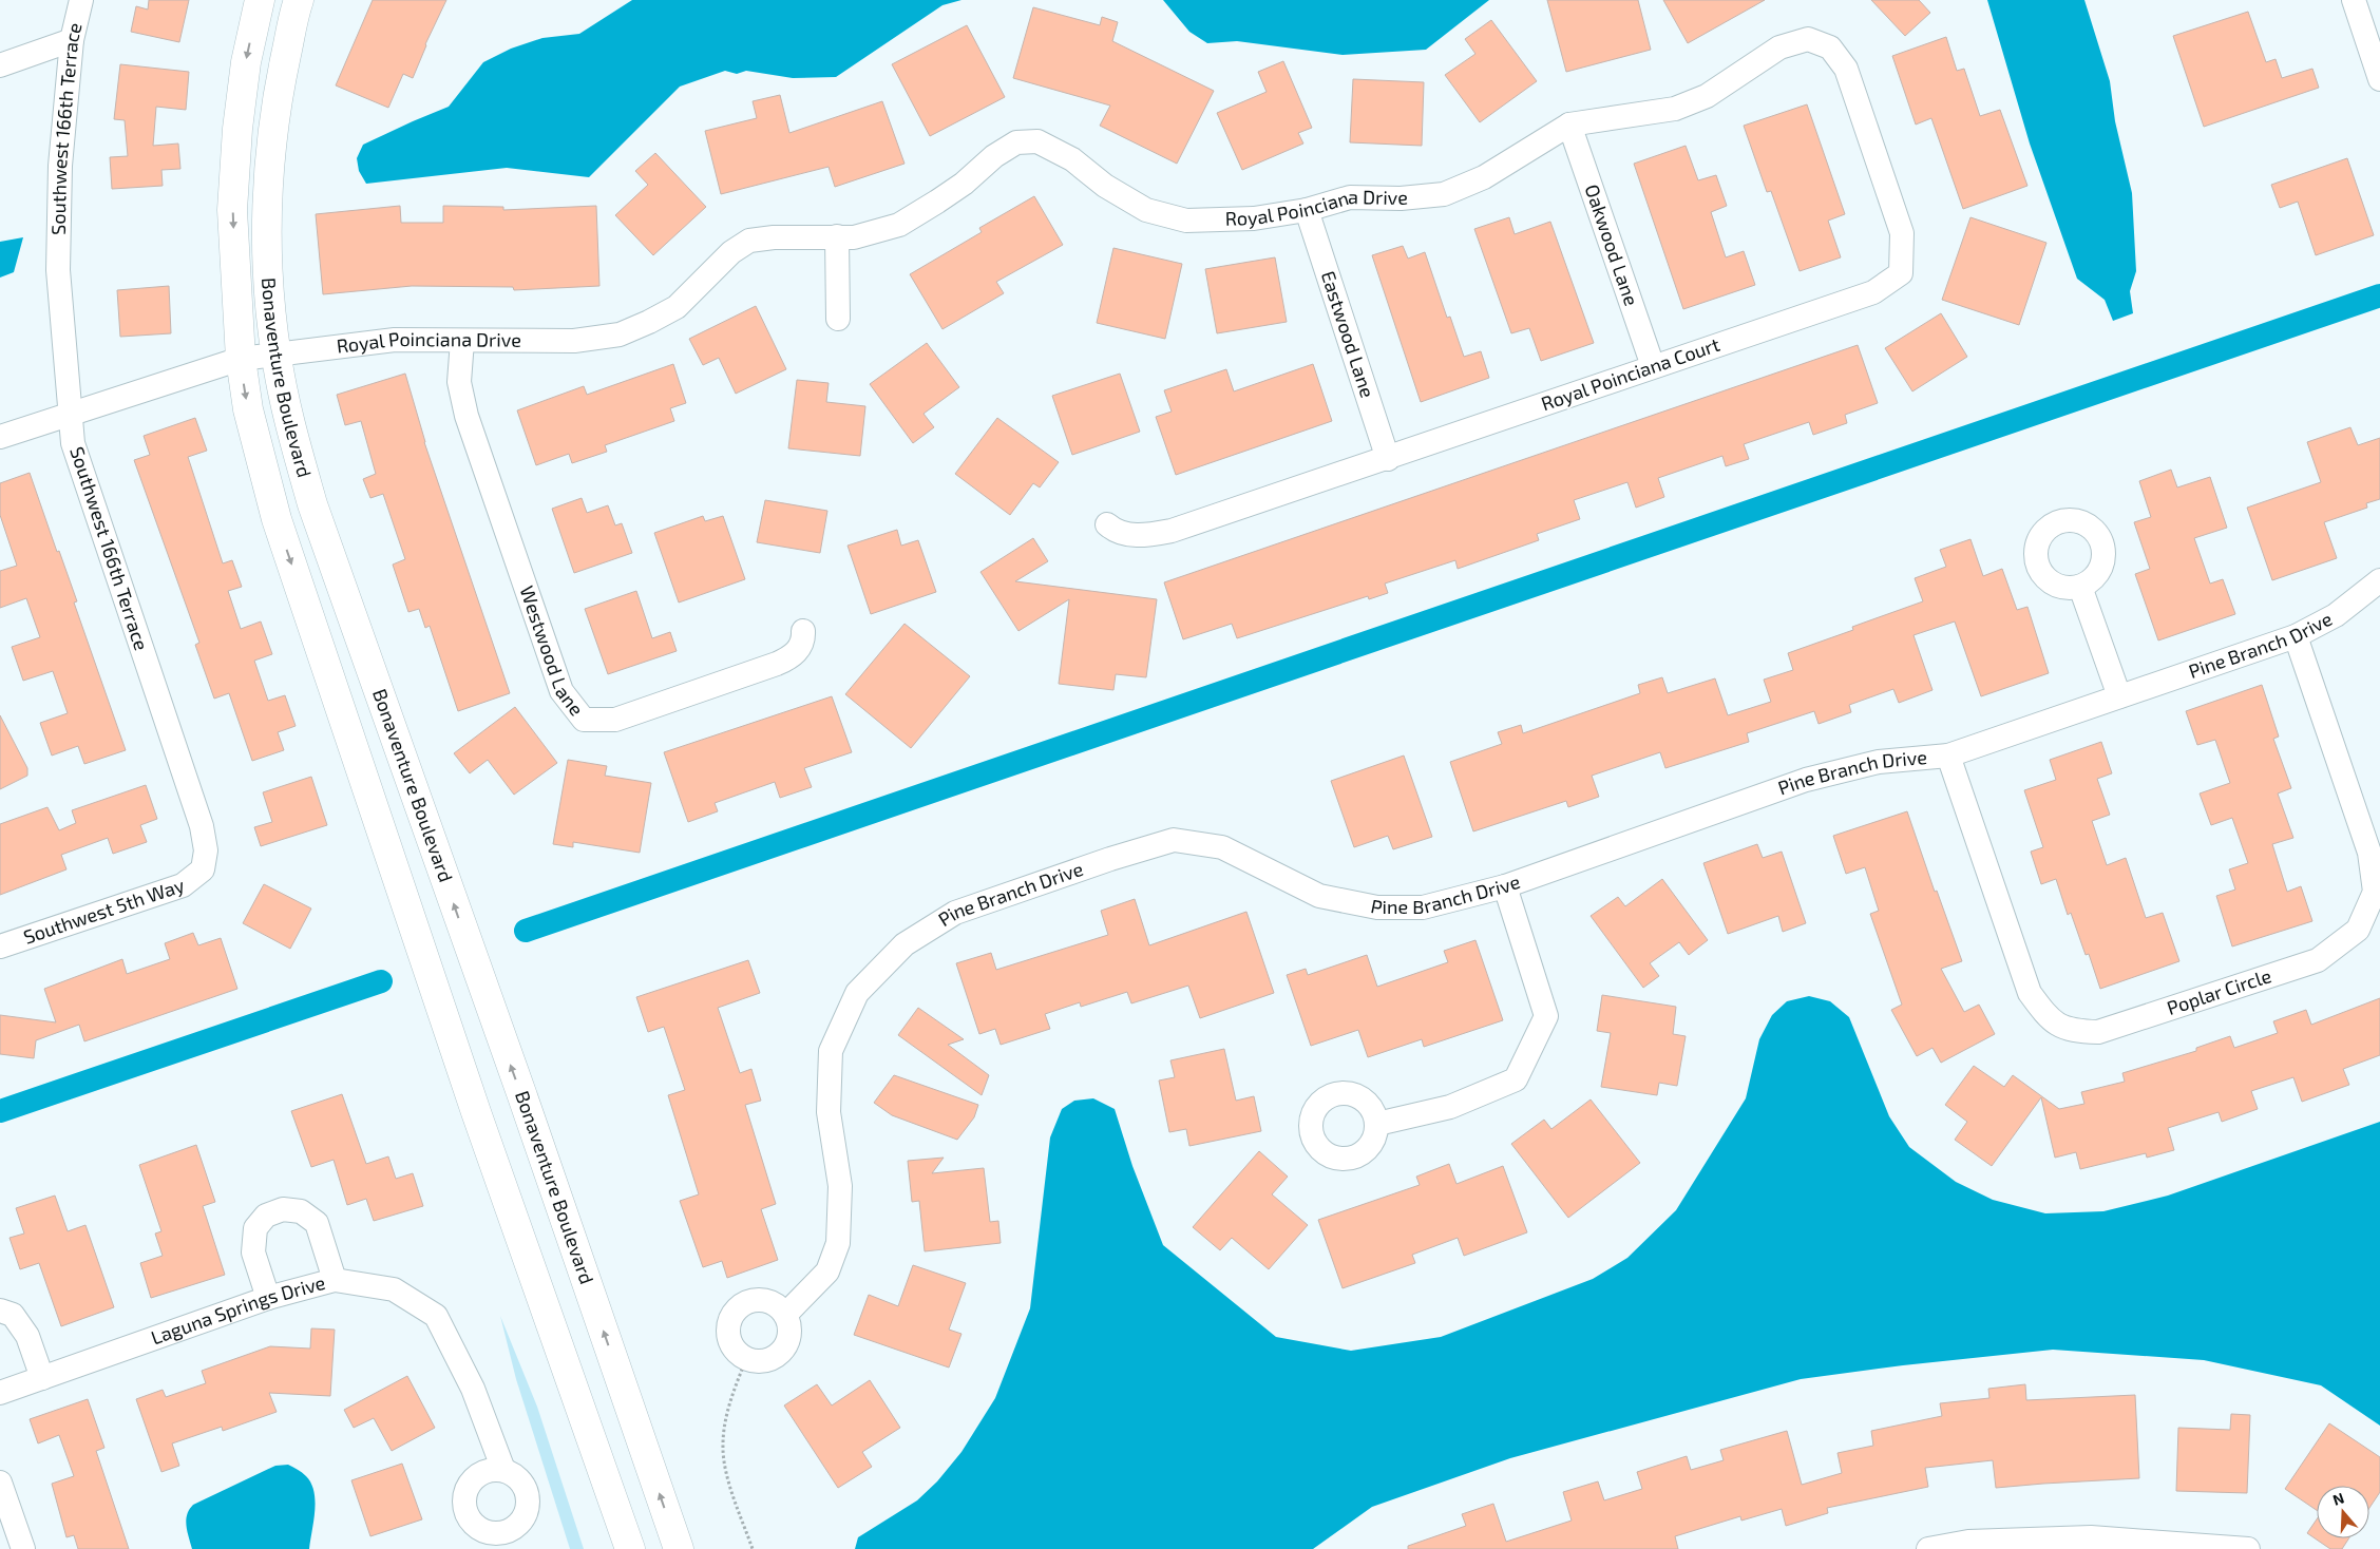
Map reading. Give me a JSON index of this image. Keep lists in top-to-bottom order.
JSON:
{
  "streets": {
    "main road": ["Bonaventure Boulevard"],
    "street": [
      "Southwest 166th Terrace",
      "Royal Poinciana Drive",
      "Oakwood Lane",
      "Eastwood Lane",
      "Royal Poinciana Court",
      "Pine Branch Drive",
      "Westwood Lane",
      "Southwest 5th Way",
      "Poplar Circle",
      "Laguna Springs Drive"
    ]
  },
  "crossings": [
    ["Southwest 166th Terrace", "Royal Poinciana Drive"],
    ["Southwest 166th Terrace", "Southwest 5th Way"],
    ["Royal Poinciana Drive", "Oakwood Lane"],
    ["Royal Poinciana Drive", "Eastwood Lane"],
    ["Royal Poinciana Drive", "Royal Poinciana Court"],
    ["Royal Poinciana Drive", "Bonaventure Boulevard"],
    ["Royal Poinciana Drive", "Westwood Lane"],
    ["Oakwood Lane", "Royal Poinciana Court"],
    ["Eastwood Lane", "Royal Poinciana Court"],
    ["Pine Branch Drive", "Poplar Circle"]
  ],
  "north": "top"
}
